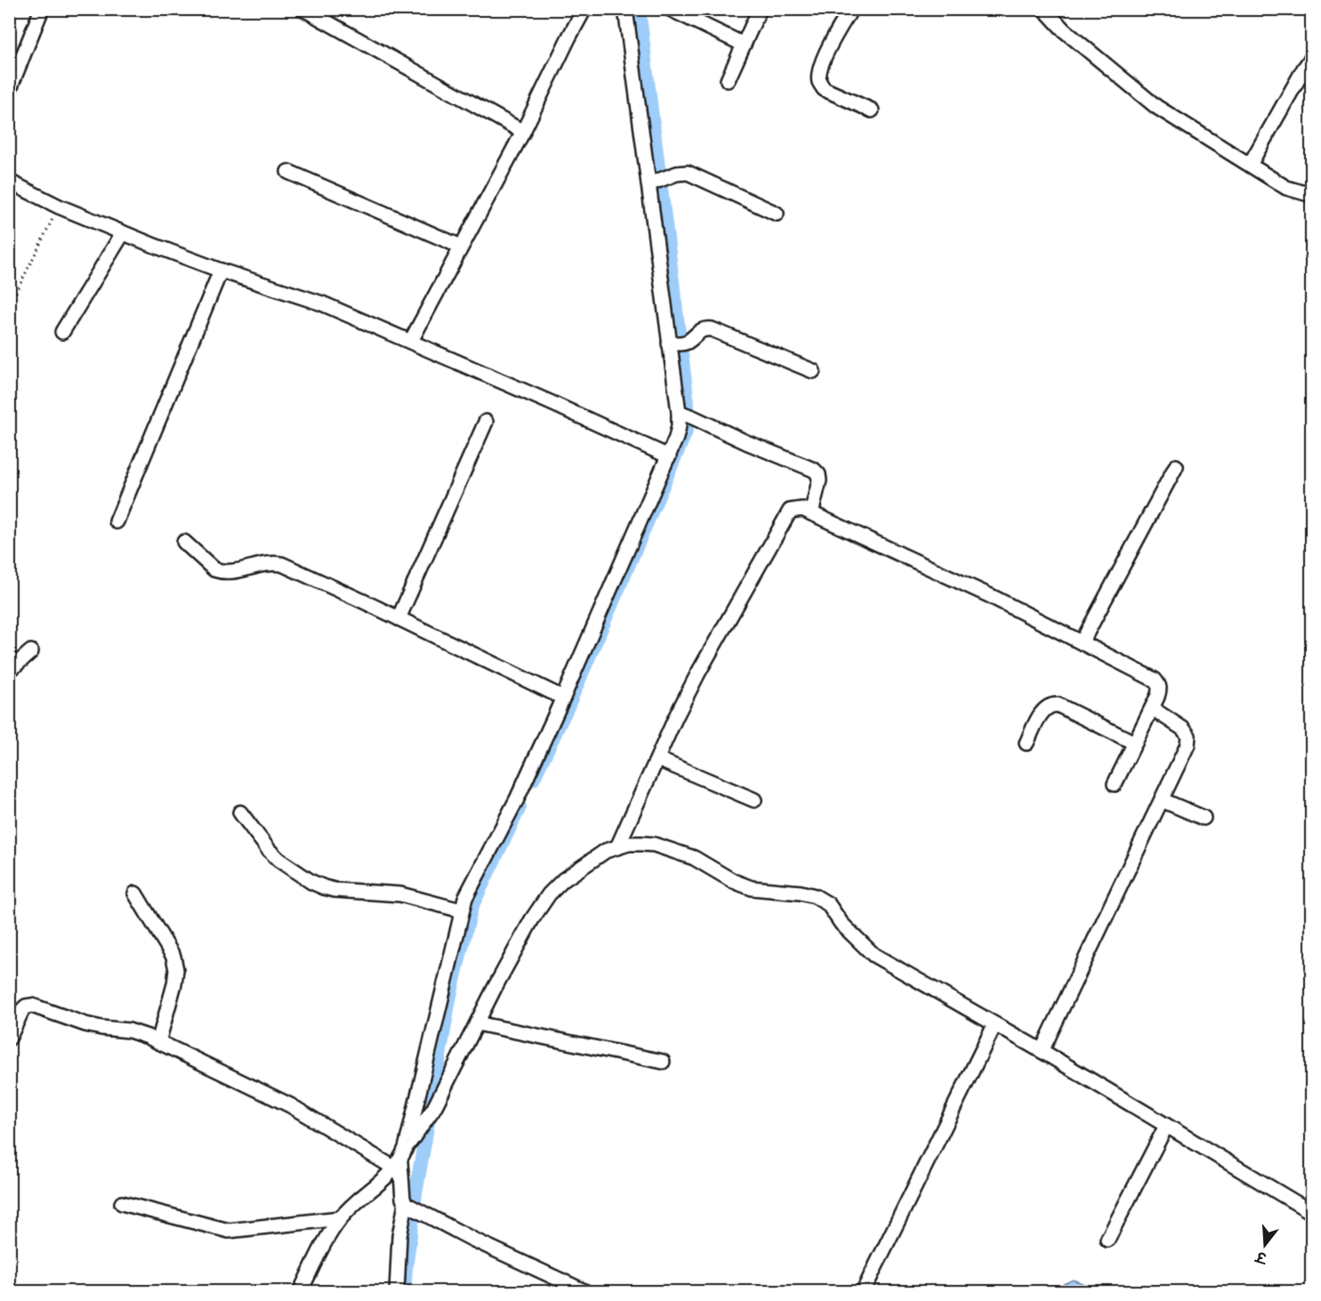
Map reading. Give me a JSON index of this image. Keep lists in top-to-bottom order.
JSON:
{
  "north": "bottom"
}
